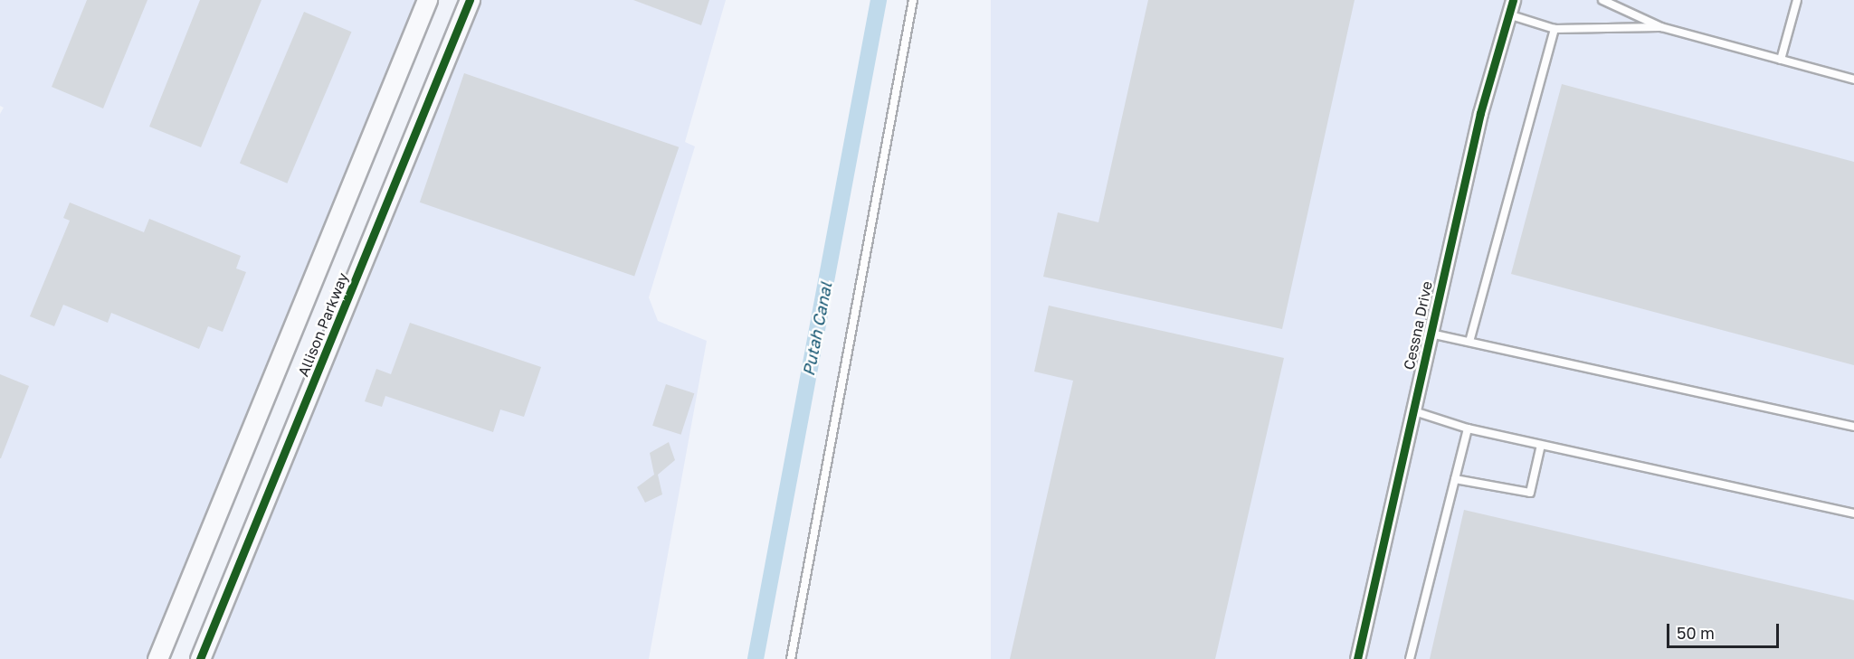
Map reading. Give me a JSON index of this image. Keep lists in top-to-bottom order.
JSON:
{
  "streets": {
    "street": ["Allison Parkway", "Cessna Drive"]
  },
  "water": ["Putah Canal"],
  "scale_bar": "50 m"
}
